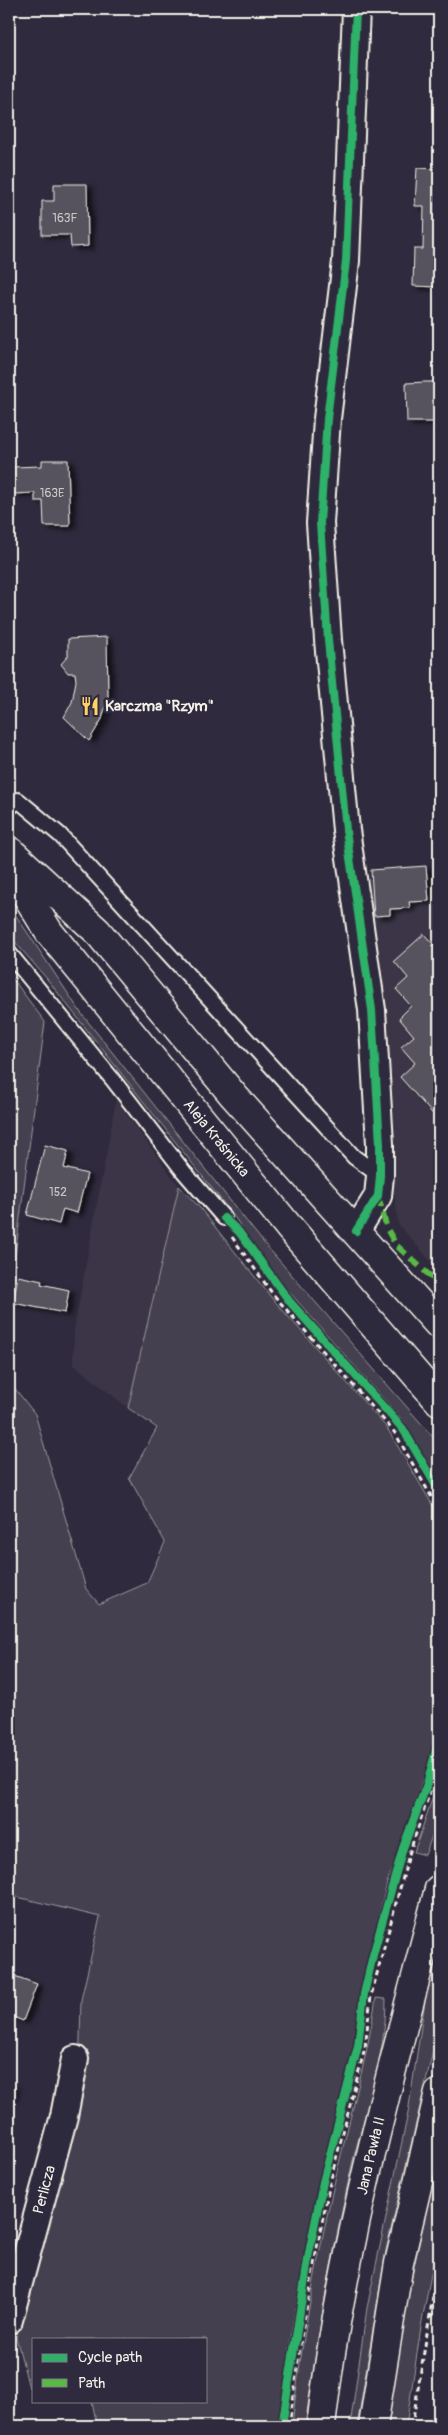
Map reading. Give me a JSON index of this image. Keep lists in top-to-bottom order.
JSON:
{
  "streets": {
    "main road": ["Aleja Kraśnicka", "Jana Pawła II"],
    "street": ["Perlicza"]
  },
  "places": {
    "restaurant": ["Karczma \"Rzym\""]
  },
  "house_numbers": ["163F", "163E", "152"],
  "legend": ["Cycle path", "Path"]
}
